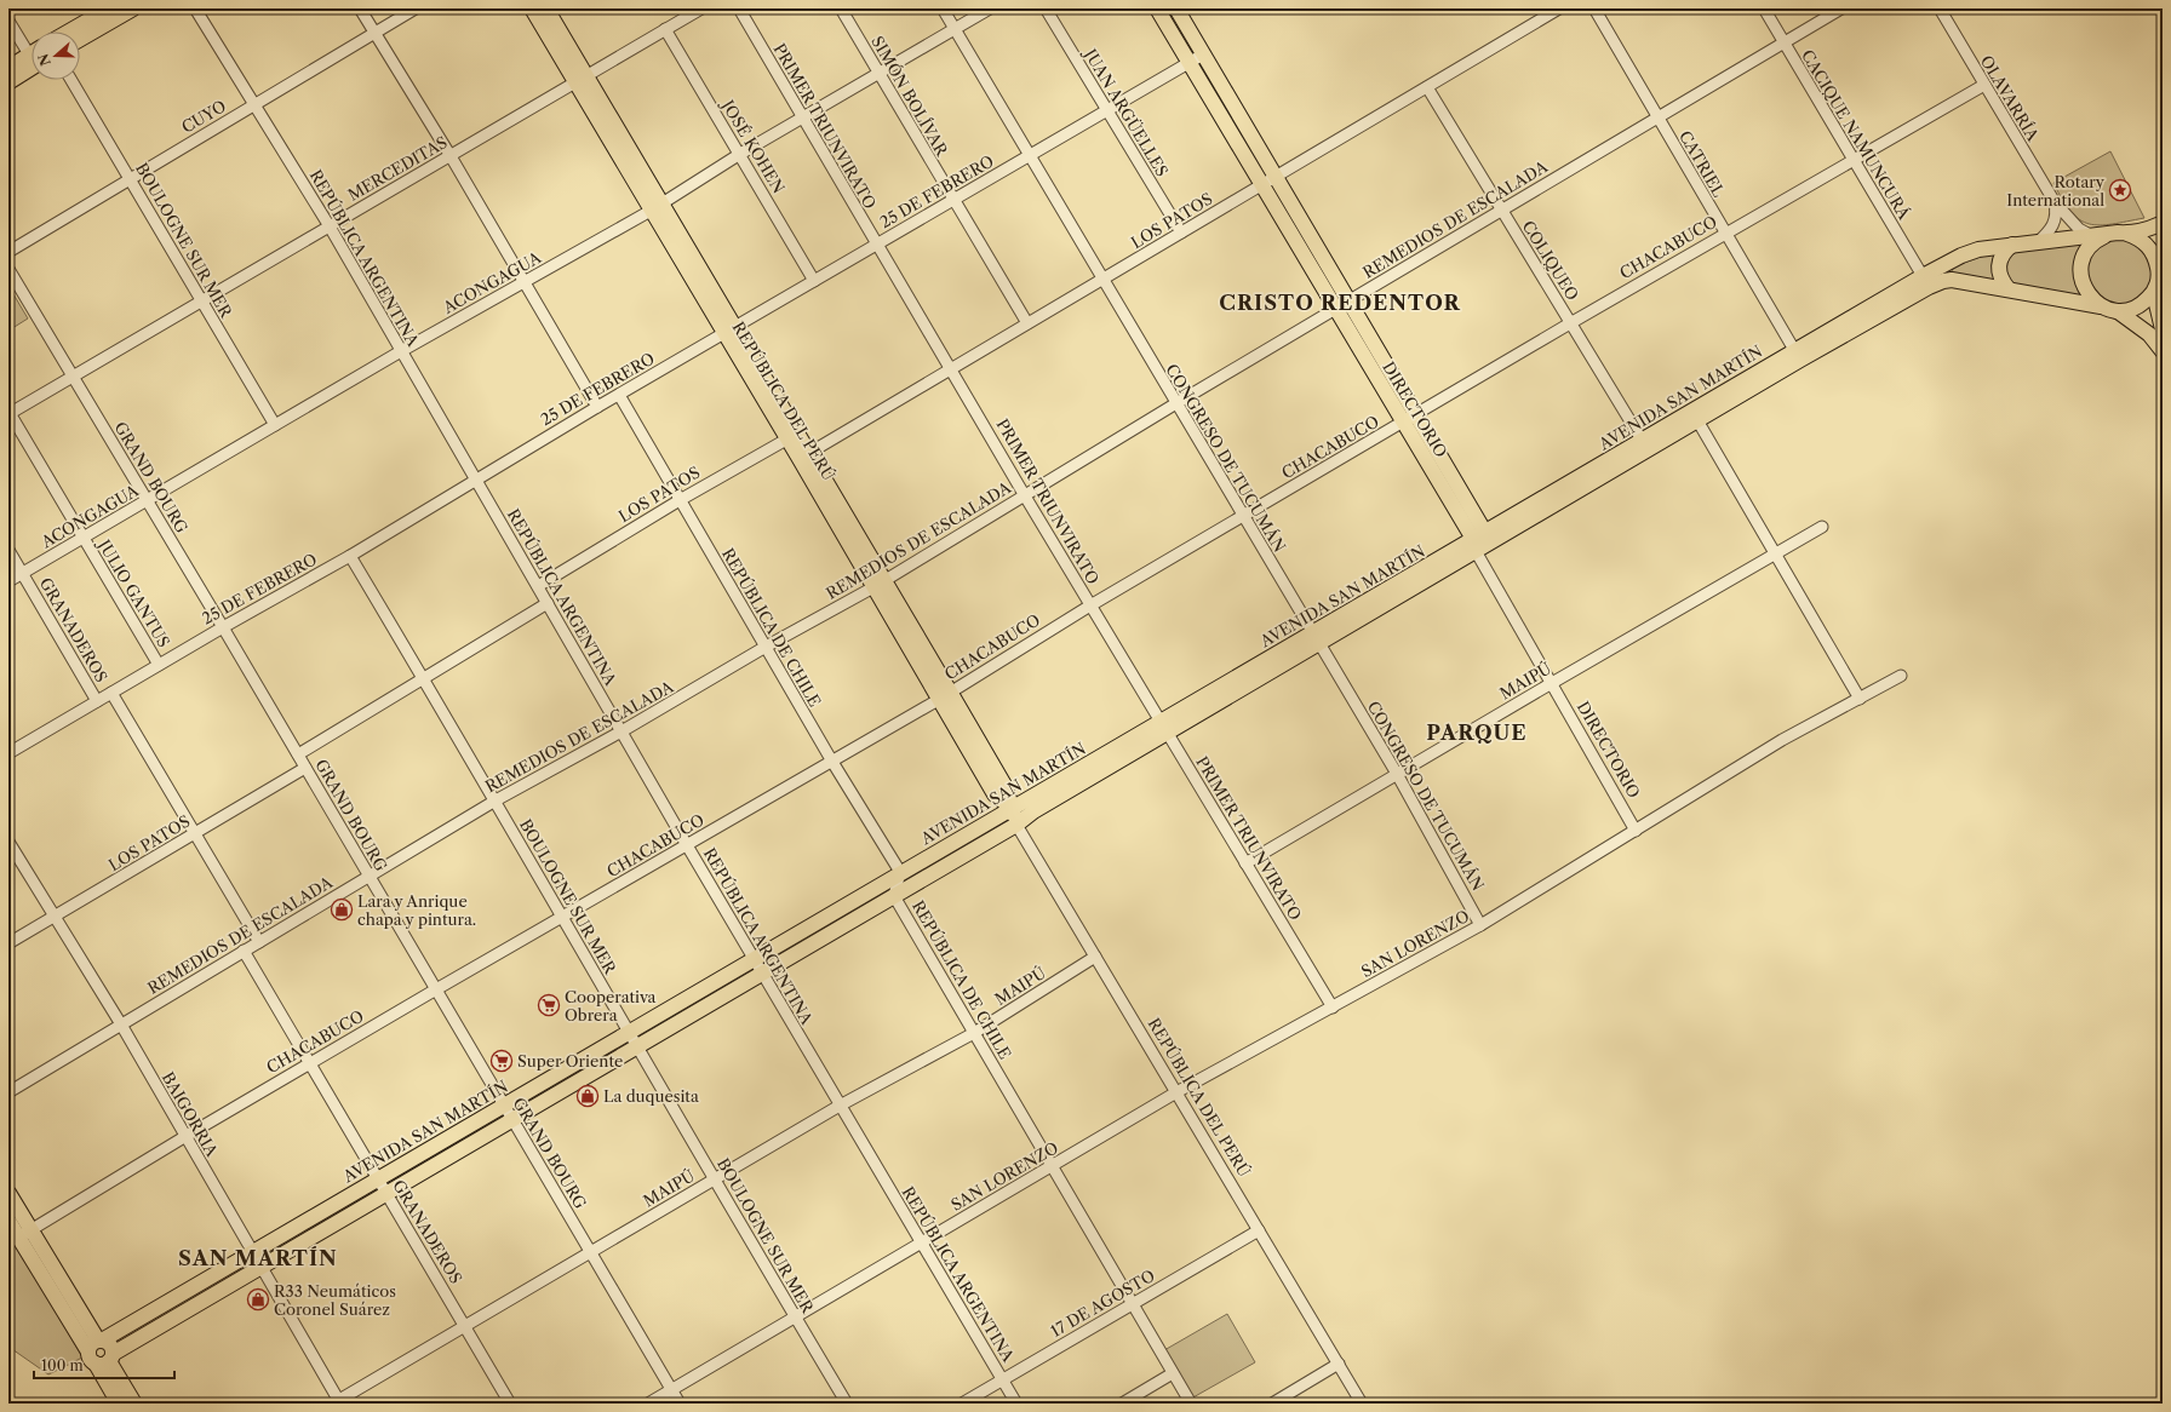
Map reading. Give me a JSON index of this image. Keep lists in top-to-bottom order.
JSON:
{
  "streets": {
    "main road": ["AVENIDA SAN MARTÍN", "REPÚBLICA DEL PERÚ", "DIRECTORIO"],
    "street": [
      "SIMÓN BOLÍVAR",
      "OLAVARRÍA",
      "JUAN ARGÜELLES",
      "CUYO",
      "PRIMER TRIUNVIRATO",
      "CACIQUE NAMUNCURÁ",
      "JOSÉ KOHEN",
      "CATRIEL",
      "MERCEDITAS",
      "25 DE FEBRERO",
      "REMEDIOS DE ESCALADA",
      "LOS PATOS",
      "BOULOGNE SUR MER",
      "CHACABUCO",
      "REPÚBLICA ARGENTINA",
      "COLIQUEO",
      "ACONGAGUA",
      "CONGRESO DE TUCUMÁN",
      "GRAND BOURG",
      "JULIO GANTUS",
      "REPÚBLICA DE CHILE",
      "GRANADEROS",
      "MAIPÚ",
      "SAN LORENZO",
      "BAIGORRIA",
      "17 DE AGOSTO"
    ]
  },
  "crossings": [
    ["SIMÓN BOLÍVAR", "25 DE FEBRERO"],
    ["SIMÓN BOLÍVAR", "LOS PATOS"],
    ["SIMÓN BOLÍVAR", "ACONGAGUA"],
    ["OLAVARRÍA", "CHACABUCO"],
    ["JUAN ARGÜELLES", "25 DE FEBRERO"],
    ["JUAN ARGÜELLES", "LOS PATOS"],
    ["CUYO", "BOULOGNE SUR MER"],
    ["CUYO", "REPÚBLICA ARGENTINA"],
    ["PRIMER TRIUNVIRATO", "25 DE FEBRERO"],
    ["PRIMER TRIUNVIRATO", "REMEDIOS DE ESCALADA"],
    ["PRIMER TRIUNVIRATO", "LOS PATOS"],
    ["PRIMER TRIUNVIRATO", "CHACABUCO"],
    ["PRIMER TRIUNVIRATO", "ACONGAGUA"],
    ["PRIMER TRIUNVIRATO", "AVENIDA SAN MARTÍN"],
    ["PRIMER TRIUNVIRATO", "MAIPÚ"],
    ["PRIMER TRIUNVIRATO", "SAN LORENZO"],
    ["CACIQUE NAMUNCURÁ", "REMEDIOS DE ESCALADA"],
    ["CACIQUE NAMUNCURÁ", "CHACABUCO"],
    ["CACIQUE NAMUNCURÁ", "AVENIDA SAN MARTÍN"],
    ["JOSÉ KOHEN", "MERCEDITAS"],
    ["JOSÉ KOHEN", "25 DE FEBRERO"],
    ["JOSÉ KOHEN", "ACONGAGUA"],
    ["CATRIEL", "REMEDIOS DE ESCALADA"],
    ["CATRIEL", "CHACABUCO"],
    ["CATRIEL", "AVENIDA SAN MARTÍN"],
    ["MERCEDITAS", "BOULOGNE SUR MER"],
    ["MERCEDITAS", "REPÚBLICA ARGENTINA"],
    ["MERCEDITAS", "REPÚBLICA DEL PERÚ"],
    ["MERCEDITAS", "GRAND BOURG"],
    ["MERCEDITAS", "JULIO GANTUS"],
    ["25 DE FEBRERO", "BOULOGNE SUR MER"],
    ["25 DE FEBRERO", "REPÚBLICA ARGENTINA"],
    ["25 DE FEBRERO", "REPÚBLICA DEL PERÚ"],
    ["25 DE FEBRERO", "DIRECTORIO"],
    ["25 DE FEBRERO", "CONGRESO DE TUCUMÁN"],
    ["25 DE FEBRERO", "GRAND BOURG"],
    ["25 DE FEBRERO", "JULIO GANTUS"],
    ["25 DE FEBRERO", "REPÚBLICA DE CHILE"],
    ["25 DE FEBRERO", "GRANADEROS"],
    ["REMEDIOS DE ESCALADA", "BOULOGNE SUR MER"],
    ["REMEDIOS DE ESCALADA", "REPÚBLICA ARGENTINA"],
    ["REMEDIOS DE ESCALADA", "COLIQUEO"],
    ["REMEDIOS DE ESCALADA", "REPÚBLICA DEL PERÚ"],
    ["REMEDIOS DE ESCALADA", "DIRECTORIO"],
    ["REMEDIOS DE ESCALADA", "CONGRESO DE TUCUMÁN"],
    ["REMEDIOS DE ESCALADA", "GRAND BOURG"],
    ["REMEDIOS DE ESCALADA", "REPÚBLICA DE CHILE"],
    ["REMEDIOS DE ESCALADA", "GRANADEROS"],
    ["REMEDIOS DE ESCALADA", "BAIGORRIA"],
    ["LOS PATOS", "REPÚBLICA ARGENTINA"],
    ["LOS PATOS", "COLIQUEO"],
    ["LOS PATOS", "REPÚBLICA DEL PERÚ"],
    ["LOS PATOS", "DIRECTORIO"],
    ["LOS PATOS", "CONGRESO DE TUCUMÁN"],
    ["LOS PATOS", "GRAND BOURG"],
    ["LOS PATOS", "REPÚBLICA DE CHILE"],
    ["LOS PATOS", "GRANADEROS"],
    ["LOS PATOS", "BAIGORRIA"],
    ["BOULOGNE SUR MER", "CHACABUCO"],
    ["BOULOGNE SUR MER", "ACONGAGUA"],
    ["BOULOGNE SUR MER", "AVENIDA SAN MARTÍN"],
    ["BOULOGNE SUR MER", "MAIPÚ"],
    ["BOULOGNE SUR MER", "SAN LORENZO"],
    ["CHACABUCO", "REPÚBLICA ARGENTINA"],
    ["CHACABUCO", "COLIQUEO"],
    ["CHACABUCO", "REPÚBLICA DEL PERÚ"],
    ["CHACABUCO", "DIRECTORIO"],
    ["CHACABUCO", "CONGRESO DE TUCUMÁN"],
    ["CHACABUCO", "GRAND BOURG"],
    ["CHACABUCO", "REPÚBLICA DE CHILE"],
    ["CHACABUCO", "GRANADEROS"],
    ["CHACABUCO", "BAIGORRIA"],
    ["REPÚBLICA ARGENTINA", "ACONGAGUA"],
    ["REPÚBLICA ARGENTINA", "AVENIDA SAN MARTÍN"],
    ["REPÚBLICA ARGENTINA", "MAIPÚ"],
    ["REPÚBLICA ARGENTINA", "SAN LORENZO"],
    ["REPÚBLICA ARGENTINA", "17 DE AGOSTO"],
    ["COLIQUEO", "AVENIDA SAN MARTÍN"],
    ["ACONGAGUA", "REPÚBLICA DEL PERÚ"],
    ["ACONGAGUA", "CONGRESO DE TUCUMÁN"],
    ["ACONGAGUA", "GRAND BOURG"],
    ["ACONGAGUA", "JULIO GANTUS"],
    ["ACONGAGUA", "GRANADEROS"],
    ["AVENIDA SAN MARTÍN", "REPÚBLICA DEL PERÚ"],
    ["AVENIDA SAN MARTÍN", "DIRECTORIO"],
    ["AVENIDA SAN MARTÍN", "CONGRESO DE TUCUMÁN"],
    ["AVENIDA SAN MARTÍN", "GRAND BOURG"],
    ["AVENIDA SAN MARTÍN", "REPÚBLICA DE CHILE"],
    ["AVENIDA SAN MARTÍN", "GRANADEROS"],
    ["AVENIDA SAN MARTÍN", "BAIGORRIA"],
    ["REPÚBLICA DEL PERÚ", "MAIPÚ"],
    ["REPÚBLICA DEL PERÚ", "SAN LORENZO"],
    ["REPÚBLICA DEL PERÚ", "17 DE AGOSTO"],
    ["DIRECTORIO", "MAIPÚ"],
    ["DIRECTORIO", "SAN LORENZO"],
    ["CONGRESO DE TUCUMÁN", "MAIPÚ"],
    ["CONGRESO DE TUCUMÁN", "SAN LORENZO"],
    ["GRAND BOURG", "MAIPÚ"],
    ["GRAND BOURG", "SAN LORENZO"],
    ["REPÚBLICA DE CHILE", "MAIPÚ"],
    ["REPÚBLICA DE CHILE", "SAN LORENZO"],
    ["REPÚBLICA DE CHILE", "17 DE AGOSTO"],
    ["GRANADEROS", "MAIPÚ"],
    ["MAIPÚ", "BAIGORRIA"]
  ],
  "districts": ["CRISTO REDENTOR", "PARQUE", "SAN MARTÍN"],
  "places": {
    "place": ["Rotary International"],
    "shop": ["Lara y Anrique chapa y pintura.", "La duquesita", "R33 Neumáticos Coronel Suárez"],
    "supermarket": ["Cooperativa Obrera", "Super Oriente"]
  },
  "scale_bar": "100 m",
  "north": "left"
}
